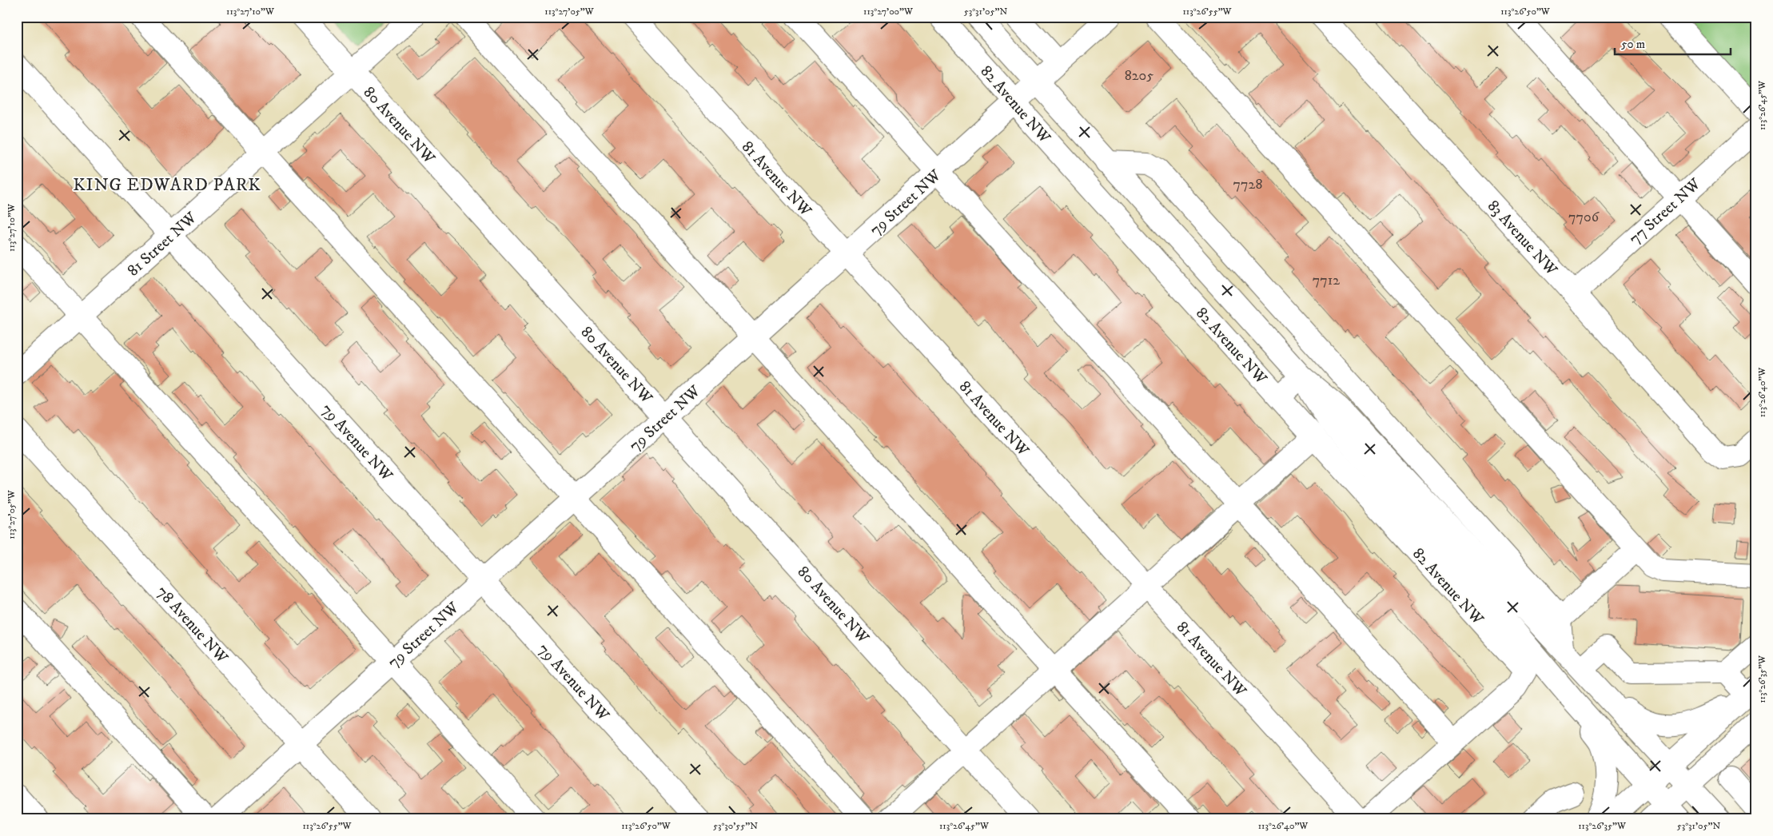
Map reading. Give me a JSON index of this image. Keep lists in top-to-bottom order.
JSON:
{
  "streets": {
    "street": [
      "82 Avenue NW",
      "80 Avenue NW",
      "81 Avenue NW",
      "79 Street NW",
      "77 Street NW",
      "83 Avenue NW",
      "81 Street NW",
      "79 Avenue NW",
      "78 Avenue NW"
    ]
  },
  "crossings": [
    ["82 Avenue NW", "79 Street NW"],
    ["80 Avenue NW", "79 Street NW"],
    ["80 Avenue NW", "81 Street NW"],
    ["81 Avenue NW", "79 Street NW"],
    ["79 Street NW", "79 Avenue NW"],
    ["79 Street NW", "78 Avenue NW"],
    ["77 Street NW", "83 Avenue NW"],
    ["81 Street NW", "79 Avenue NW"]
  ],
  "districts": ["KING EDWARD PARK"],
  "house_numbers": [
    "8205",
    "7728",
    "7706",
    "7712"
  ],
  "scale_bar": "50 m",
  "coordinates": [
    "113°27'10\"W",
    "113°27'05\"W",
    "113°27'00\"W",
    "53°31'05\"N",
    "113°26'55\"W",
    "113°26'50\"W",
    "113°26'45\"W",
    "113°26'40\"W",
    "113°26'35\"W",
    "53°30'55\"N"
  ]
}
